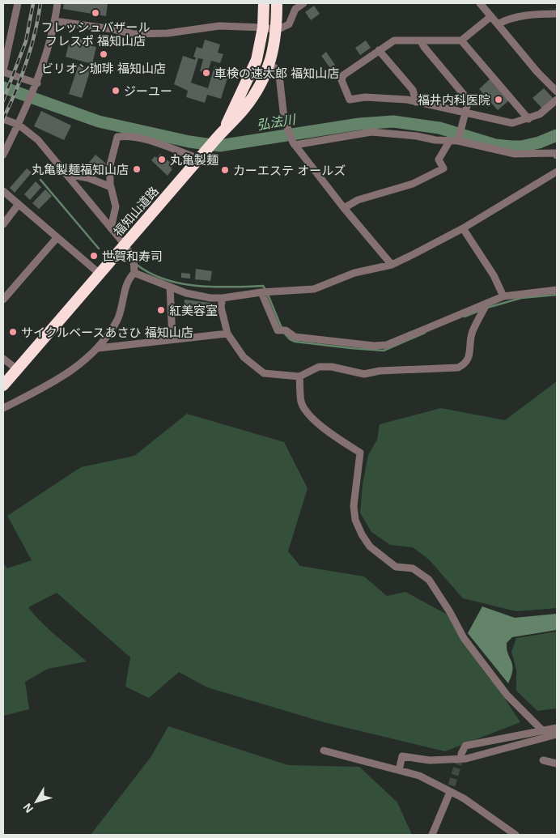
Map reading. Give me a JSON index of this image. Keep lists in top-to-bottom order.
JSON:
{
  "streets": {
    "highway": ["福知山道路"]
  },
  "water": ["弘法川"],
  "places": [
    "フレッシュバザール フレスポ 福知山店",
    "ビリオン珈琲 福知山店",
    "車検の速太郎 福知山店",
    "ジーユー",
    "福井内科医院",
    "丸亀製麺",
    "丸亀製麺福知山店",
    "カーエステ オールズ",
    "世賀和寿司",
    "紅美容室",
    "サイクルベースあさひ 福知山店"
  ],
  "north": "bottom left"
}
